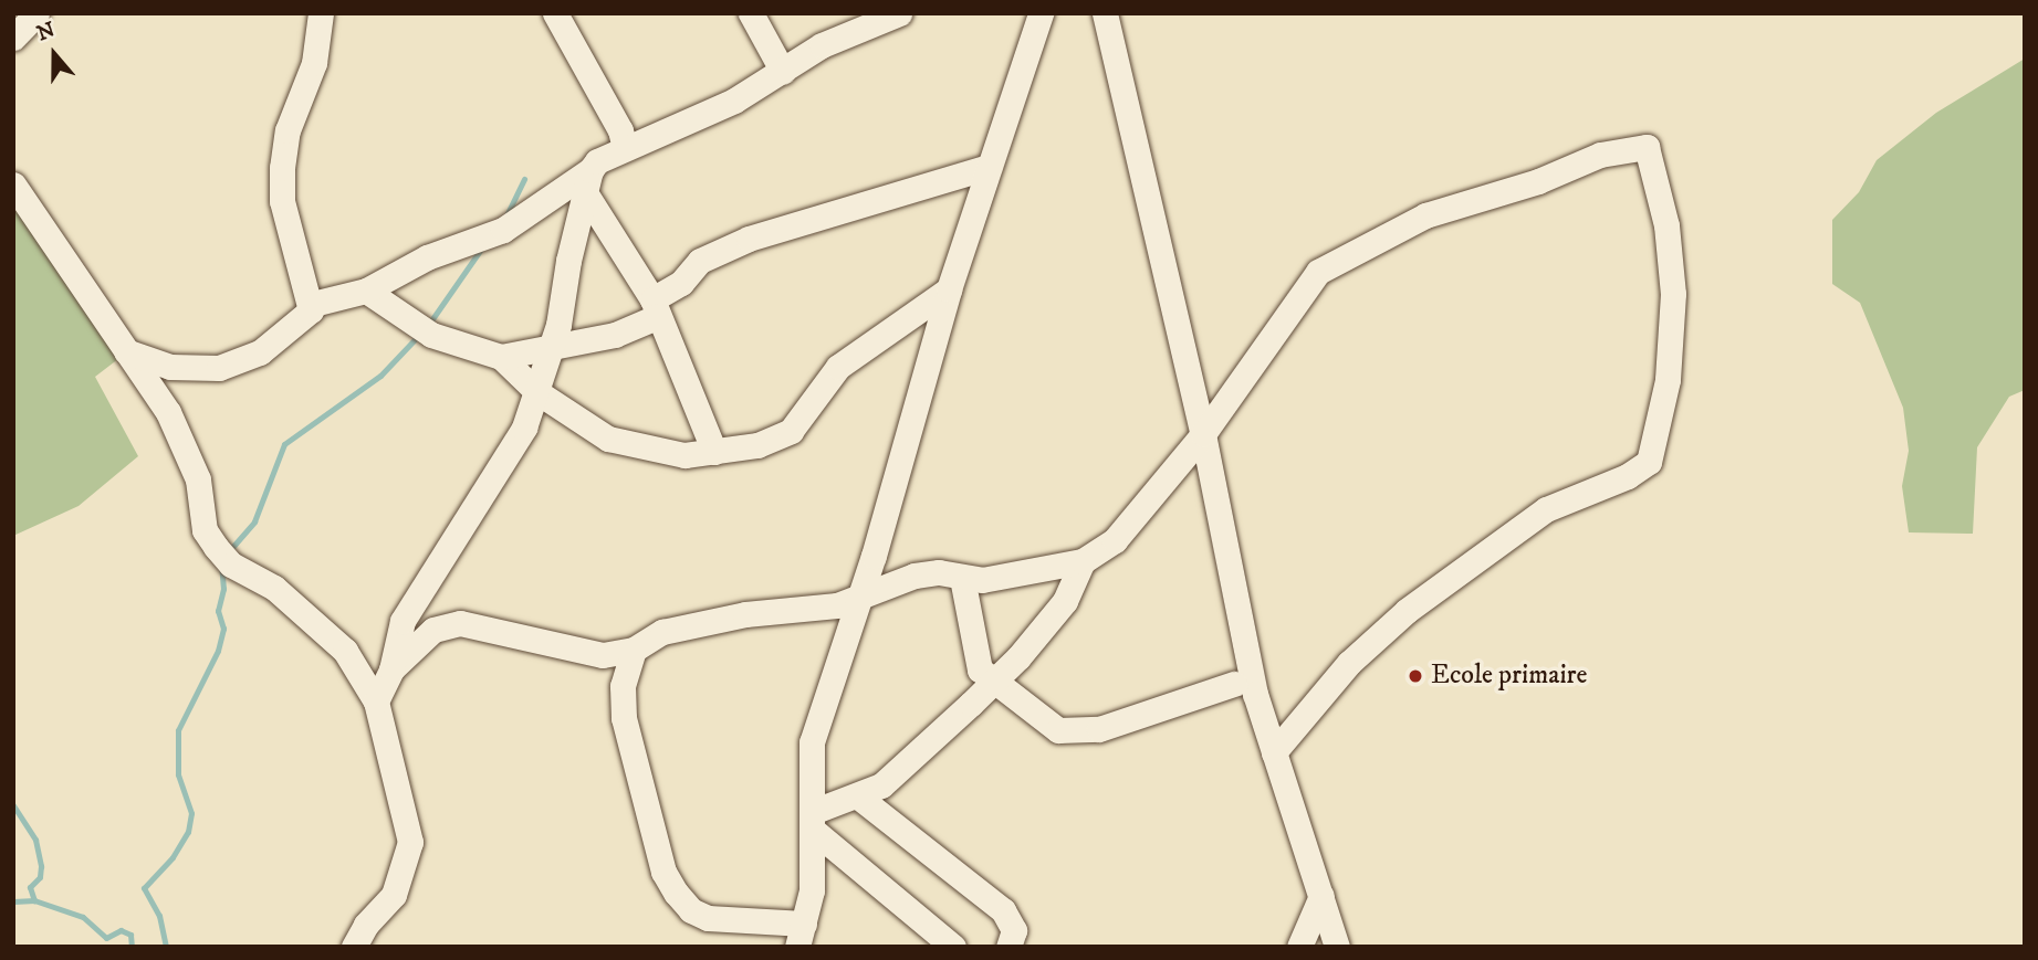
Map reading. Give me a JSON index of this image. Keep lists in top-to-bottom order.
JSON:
{
  "places": ["Ecole primaire"],
  "north": "top"
}
